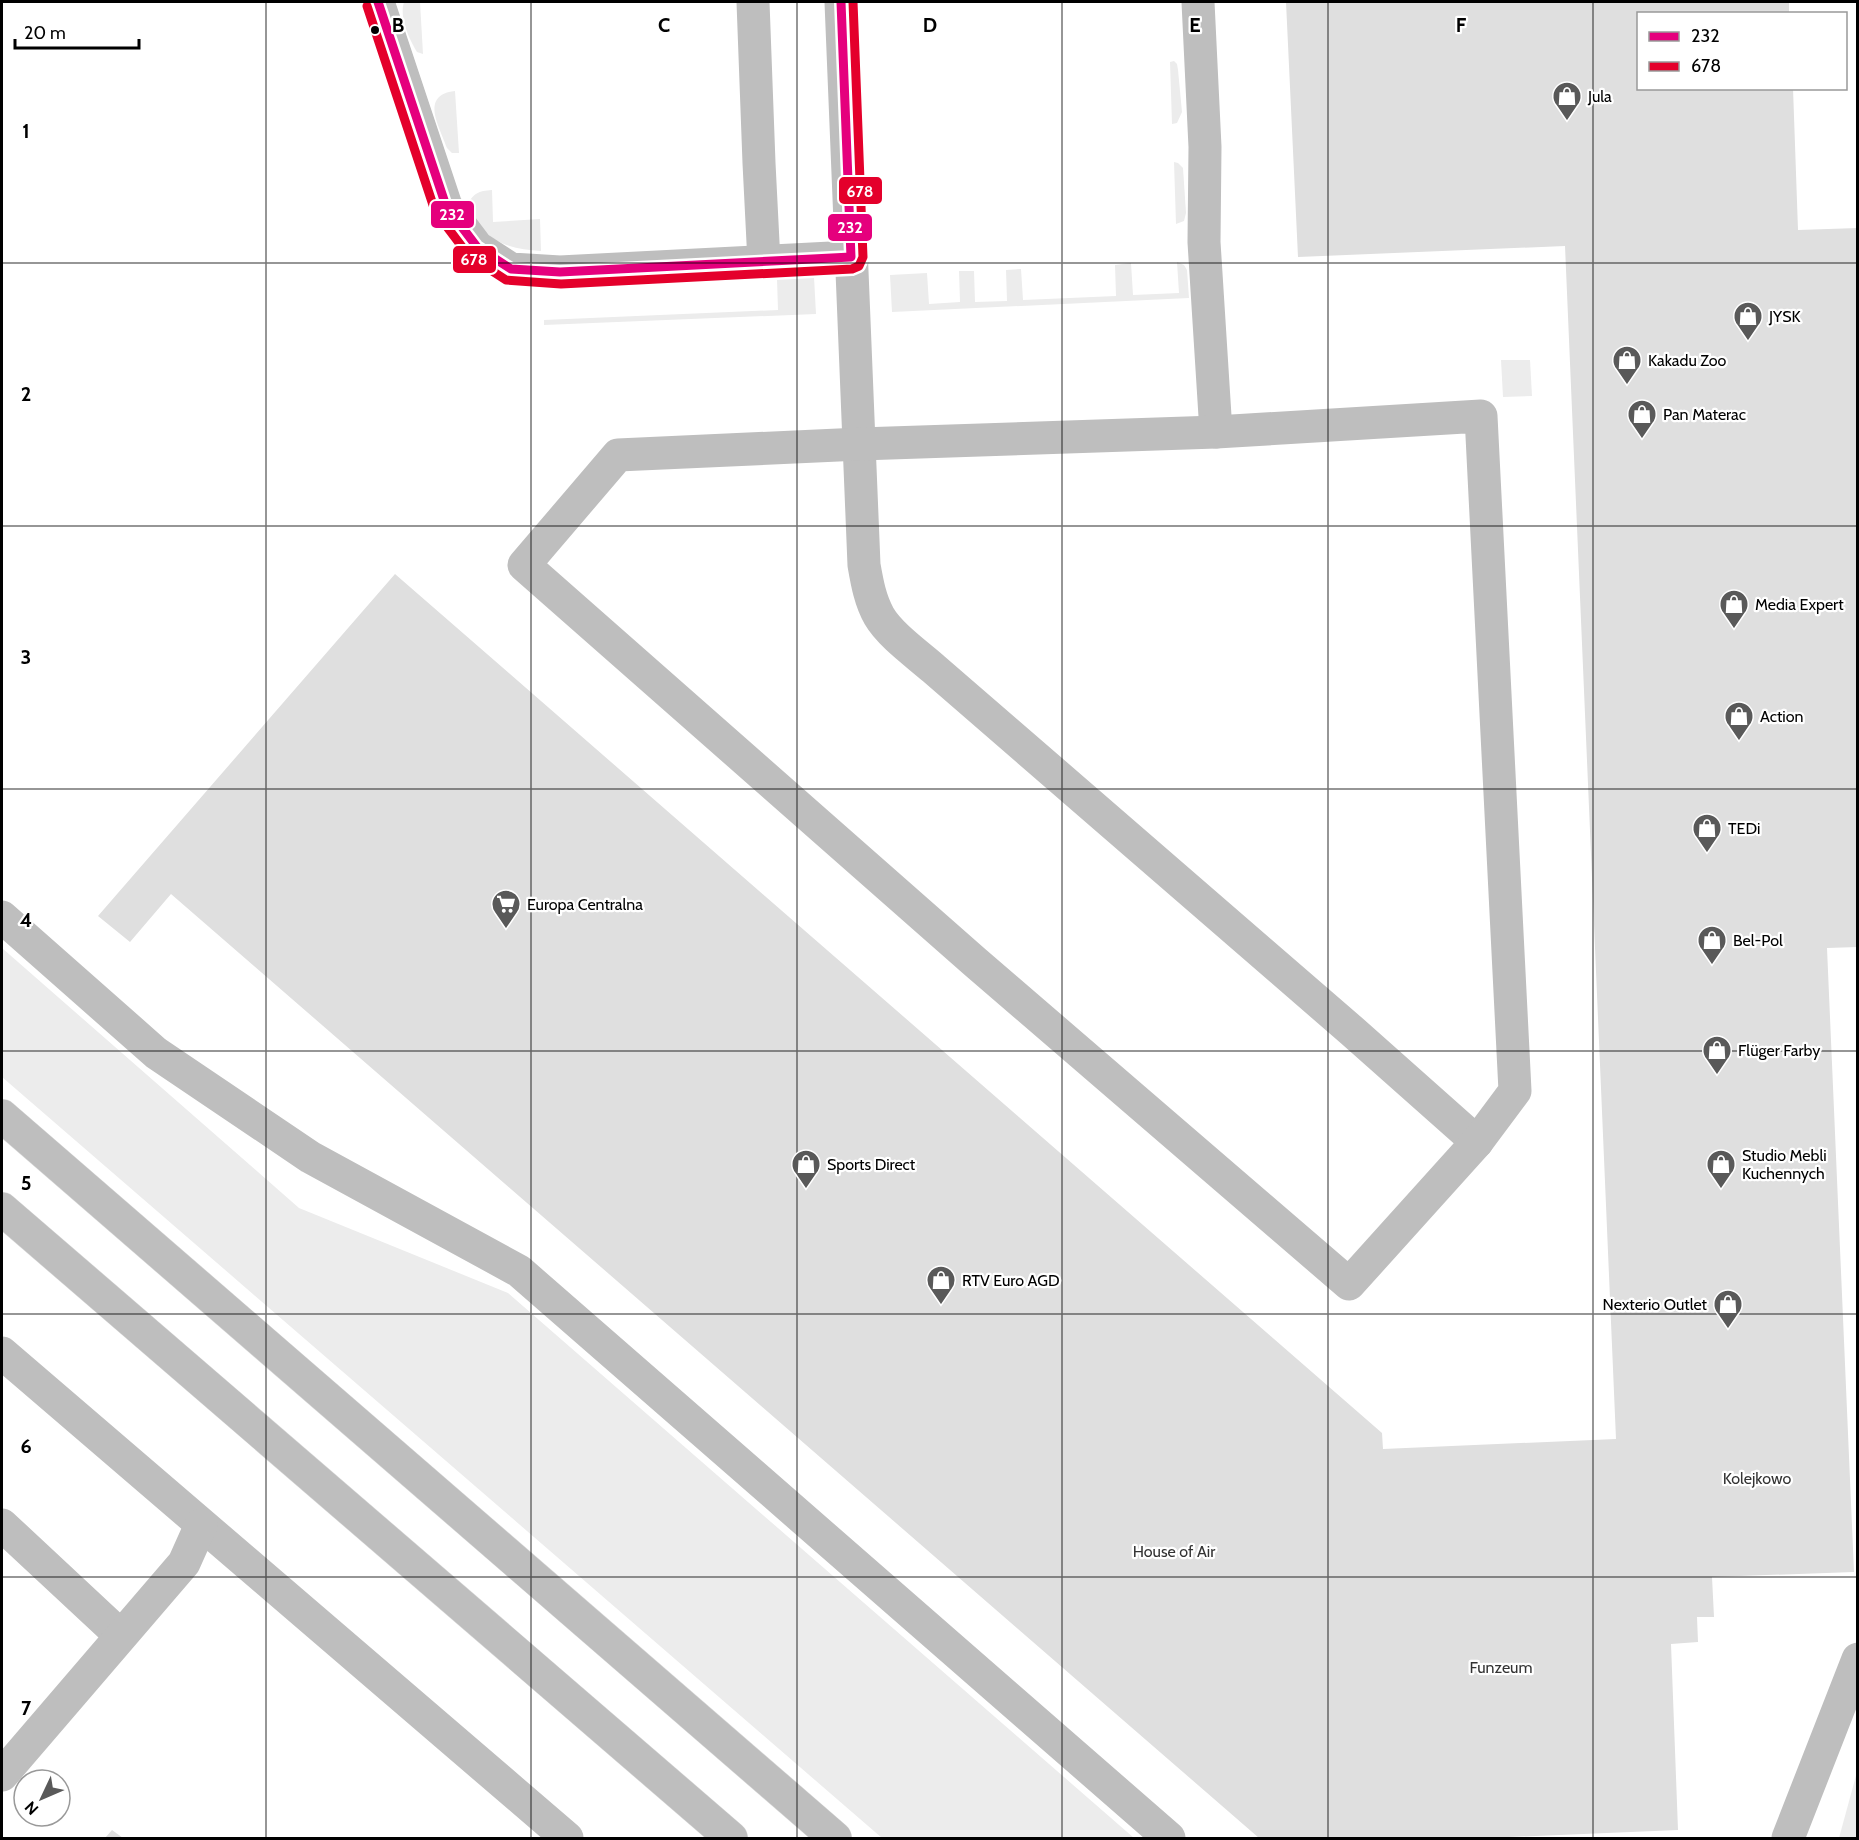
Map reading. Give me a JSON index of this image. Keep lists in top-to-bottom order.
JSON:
{
  "parks": ["Kolejkowo", "House of Air", "Funzeum"],
  "places": {
    "shop": [
      "Jula",
      "JYSK",
      "Kakadu Zoo",
      "Pan Materac",
      "Media Expert",
      "Action",
      "TEDi",
      "Bel-Pol",
      "Flüger Farby",
      "Sports Direct",
      "Studio Mebli Kuchennych",
      "RTV Euro AGD",
      "Nexterio Outlet"
    ],
    "supermarket": ["Europa Centralna"]
  },
  "lines": ["transit line 232", "transit line 678"],
  "legend": ["232", "678"],
  "scale_bar": "20 m",
  "north": "bottom left",
  "grid": {
    "columns": [
      "B",
      "C",
      "D",
      "E",
      "F"
    ],
    "rows": [
      "1",
      "2",
      "3",
      "4",
      "5",
      "6",
      "7"
    ]
  }
}
